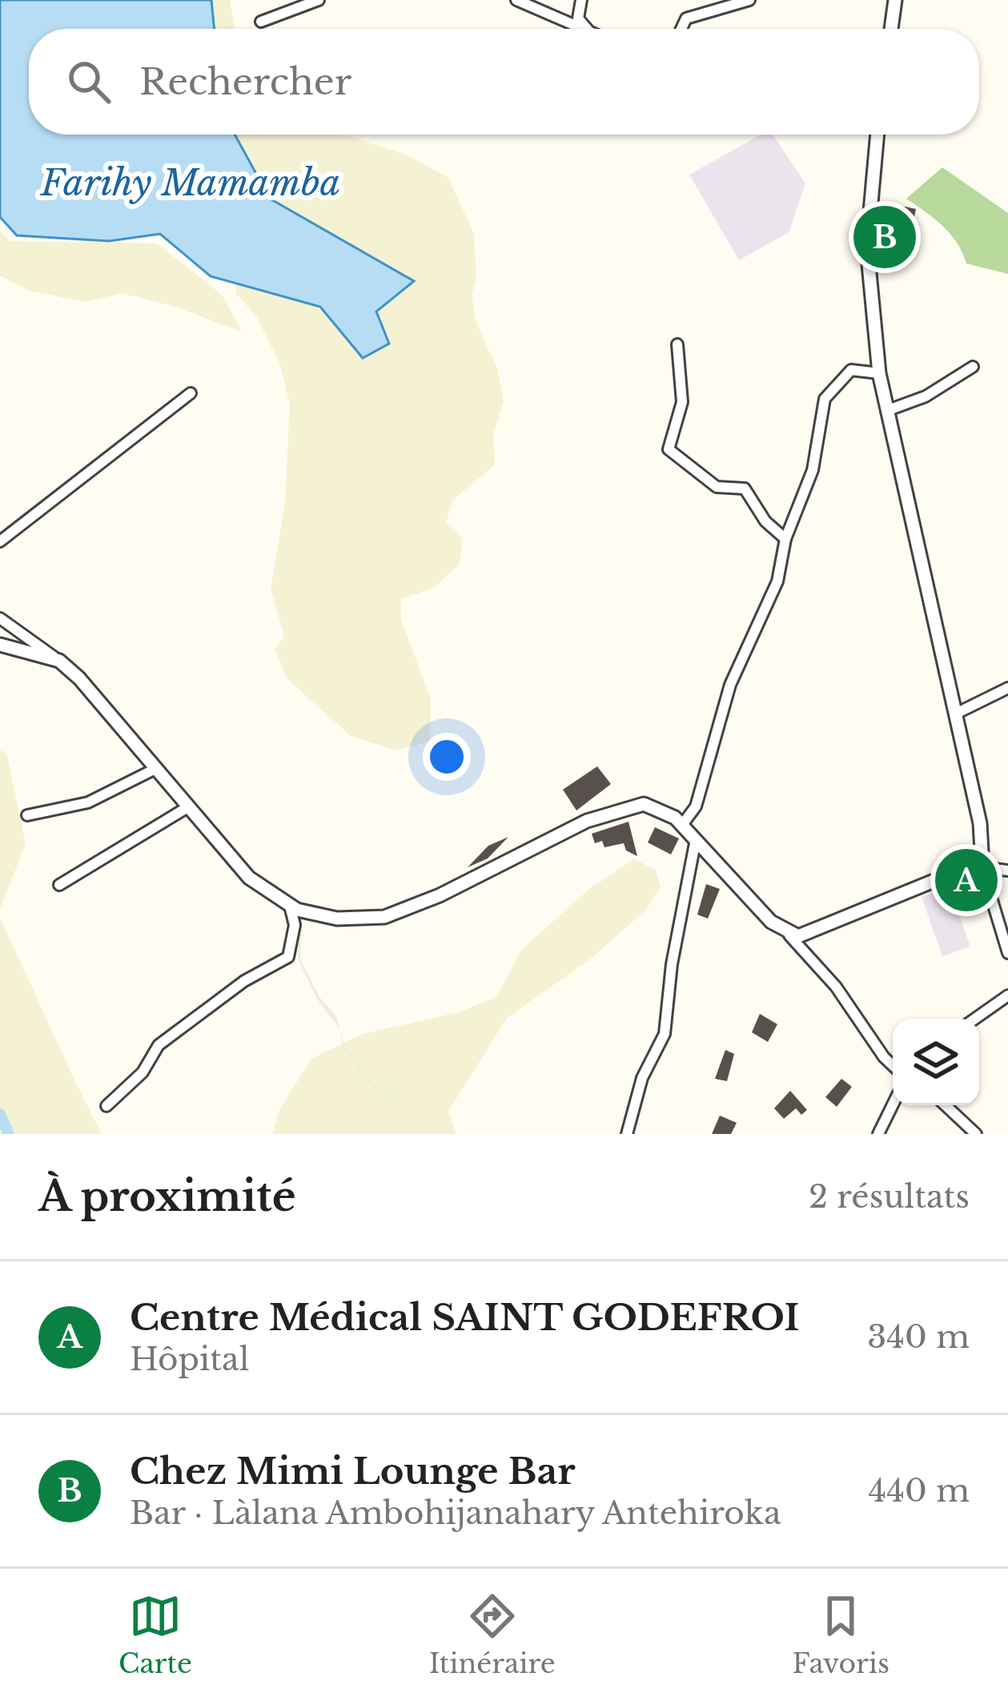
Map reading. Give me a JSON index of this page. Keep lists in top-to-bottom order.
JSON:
{
  "water": ["Farihy Mamamba"],
  "page": {
    "search": "Rechercher",
    "pins": ["B", "A"],
    "heading": ["À proximité", "2 résultats"],
    "list": [
      {
        "mark": "A",
        "name": "Centre Médical SAINT GODEFROI",
        "note": "Hôpital",
        "value": "340 m"
      },
      {
        "mark": "B",
        "name": "Chez Mimi Lounge Bar",
        "note": "Bar · Làlana Ambohijanahary Antehiroka",
        "value": "440 m"
      }
    ],
    "nav": ["Carte", "Itinéraire", "Favoris"]
  }
}
